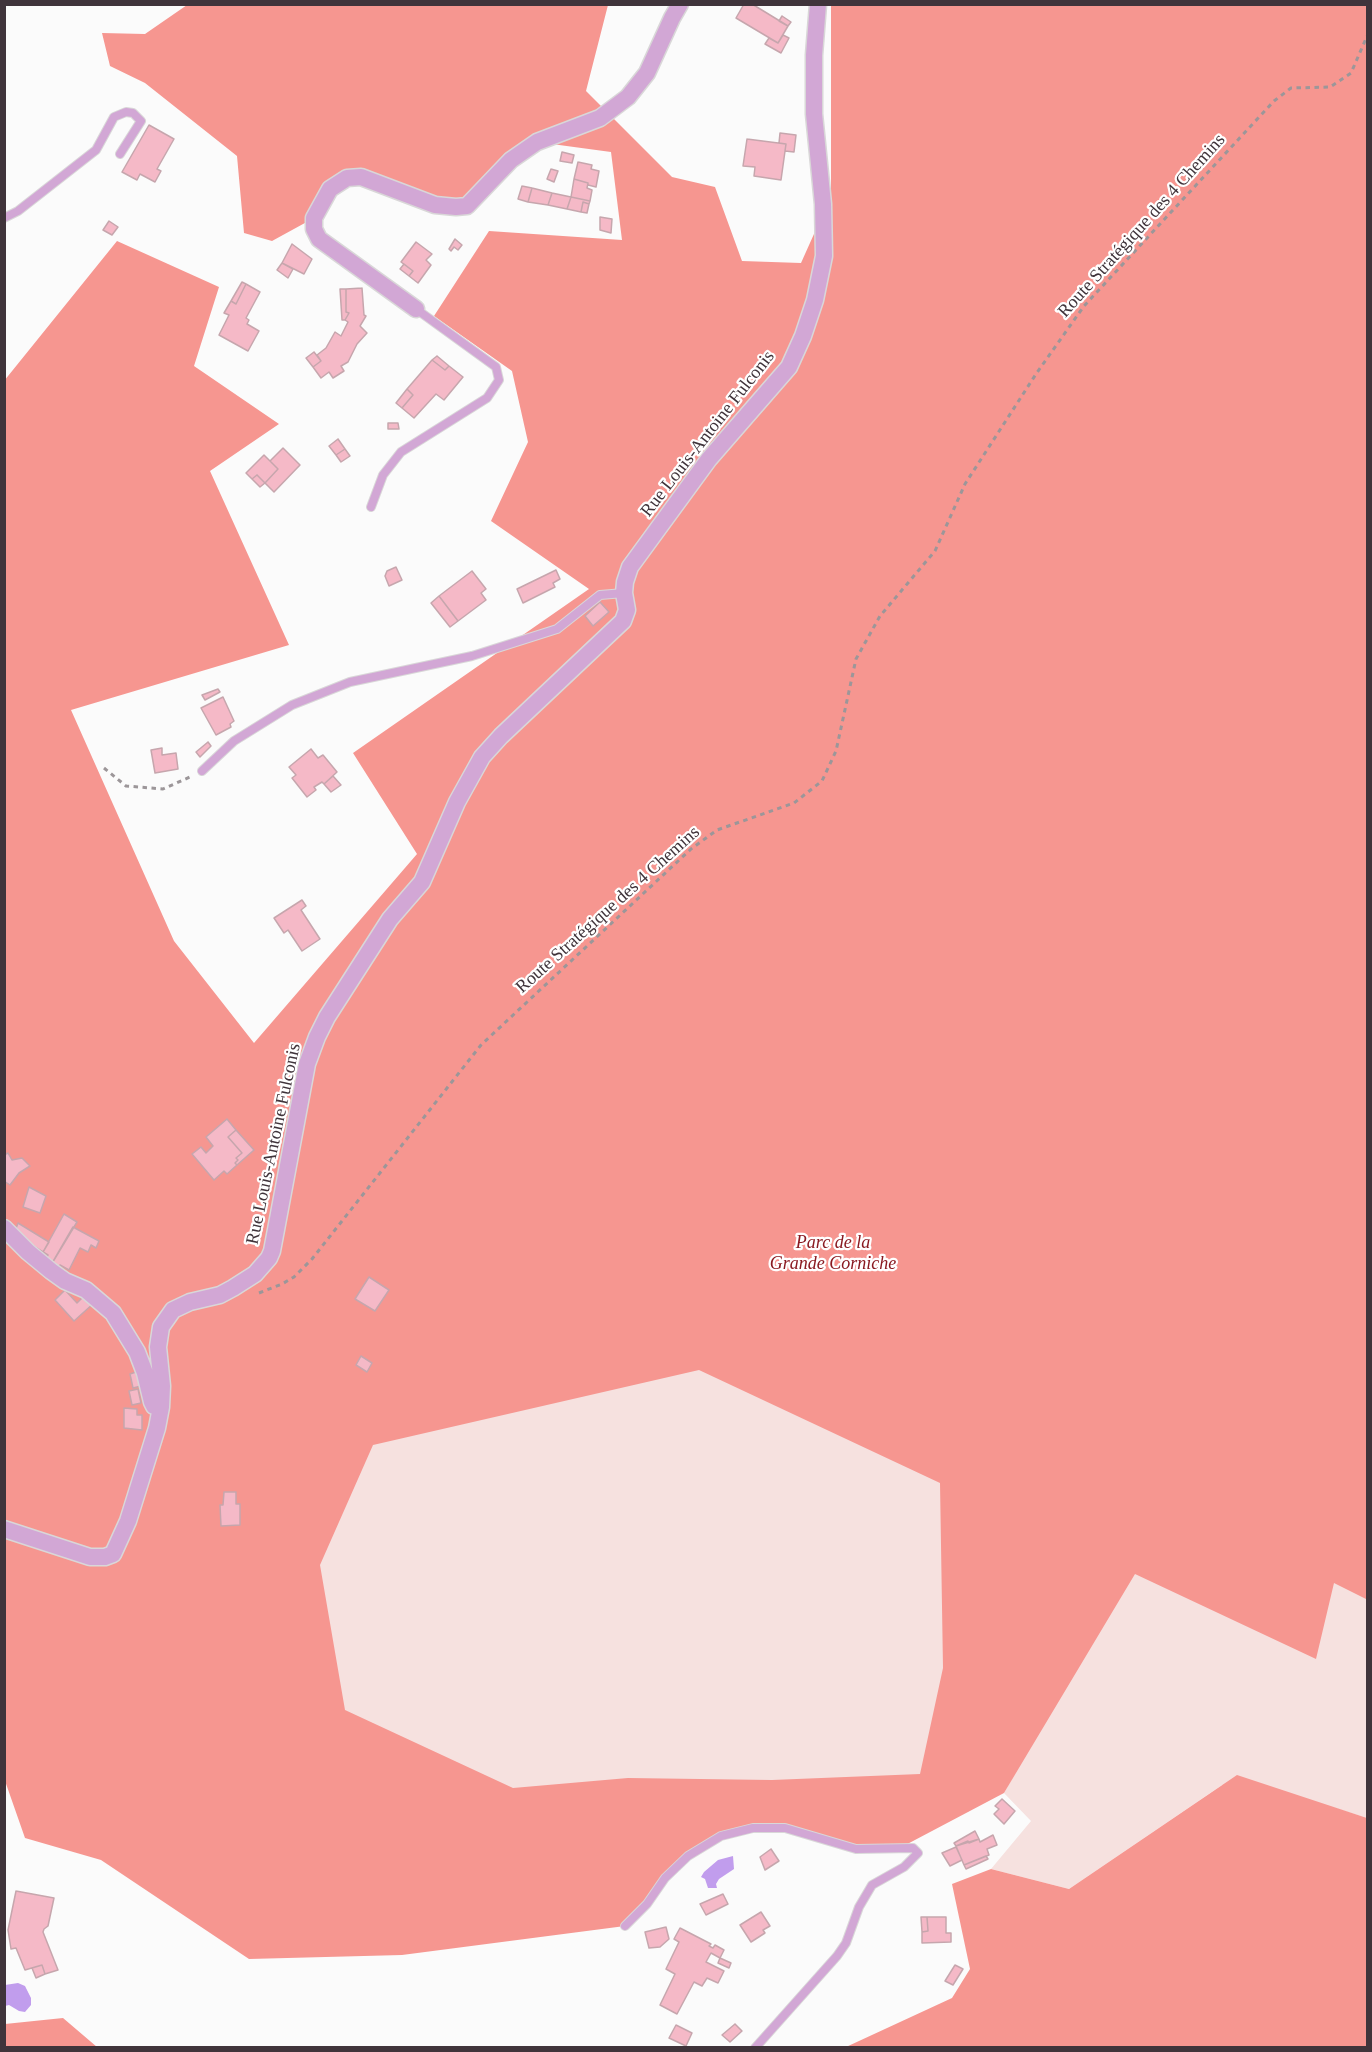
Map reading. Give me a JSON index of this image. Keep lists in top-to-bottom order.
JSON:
{
  "streets": {
    "street": ["Rue Louis-Antoine Fulconis"],
    "path": ["Route Stratégique des 4 Chemins"]
  },
  "parks": ["Parc de la Grande Corniche"]
}
